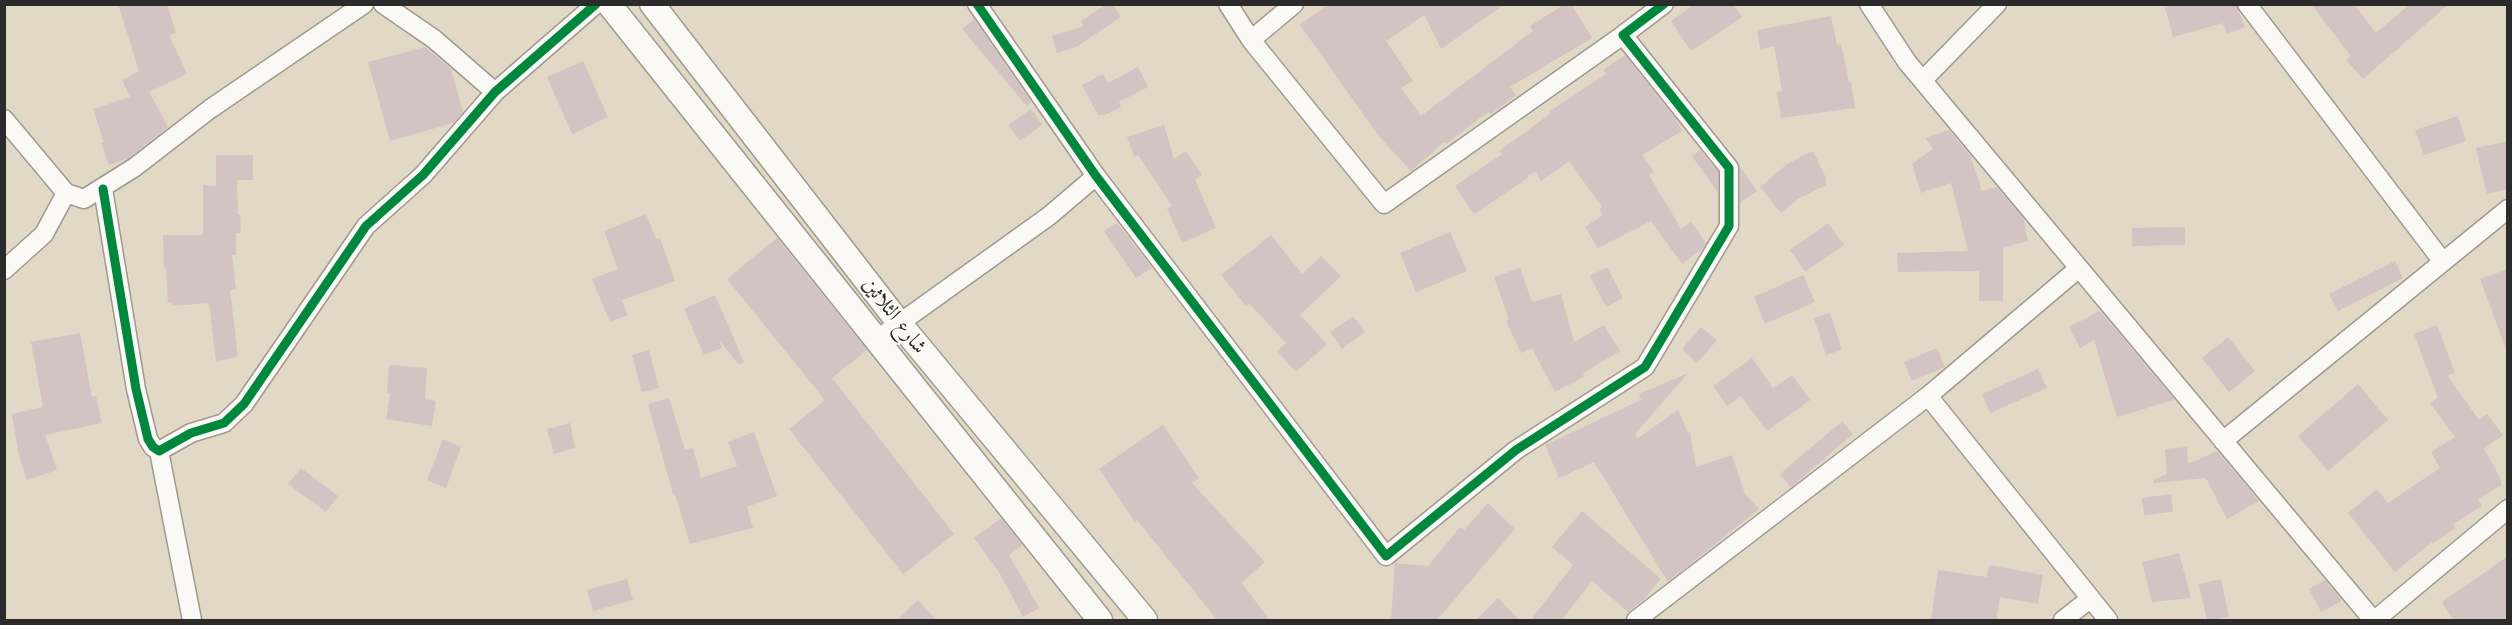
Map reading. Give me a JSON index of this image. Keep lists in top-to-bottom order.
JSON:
{
  "streets": {
    "street": ["شارع الثلاثين"]
  }
}
